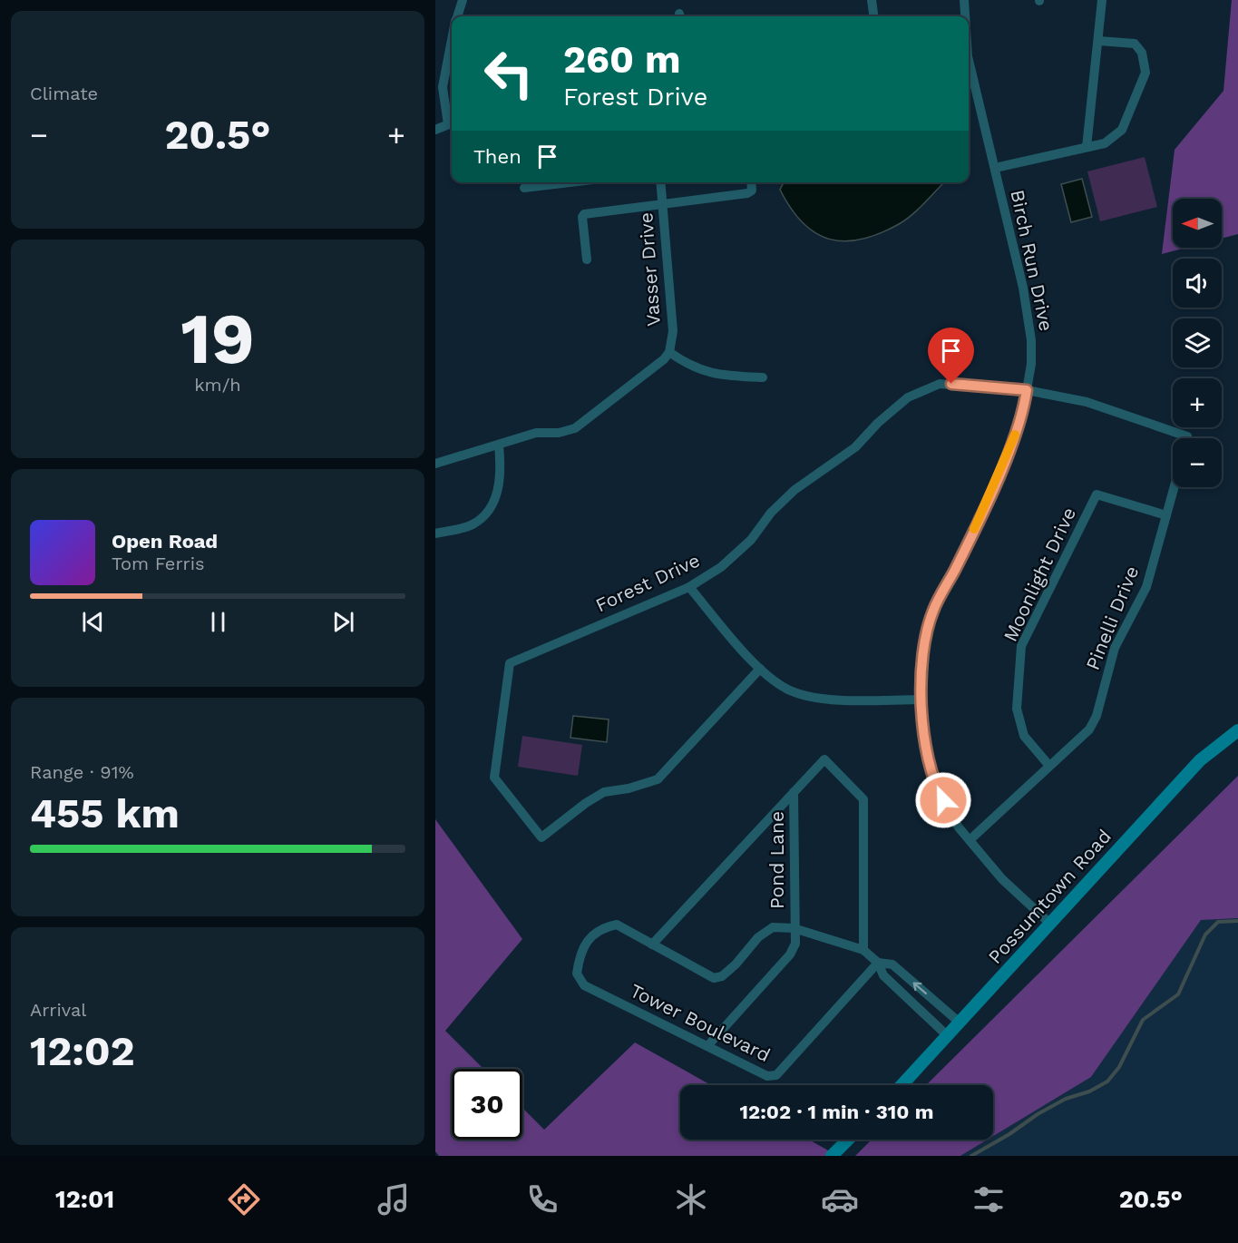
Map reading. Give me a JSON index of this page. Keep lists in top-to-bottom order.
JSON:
{
  "streets": {
    "main road": ["Possumtown Road"],
    "street": [
      "Birch Run Drive",
      "Vasser Drive",
      "Moonlight Drive",
      "Forest Drive",
      "Pinelli Drive",
      "Pond Lane",
      "Tower Boulevard"
    ]
  },
  "crossings": [
    ["Birch Run Drive", "Forest Drive"],
    ["Birch Run Drive", "Pinelli Drive"],
    ["Birch Run Drive", "Possumtown Road"],
    ["Moonlight Drive", "Pinelli Drive"],
    ["Pond Lane", "Tower Boulevard"],
    ["Possumtown Road", "Tower Boulevard"]
  ],
  "north": "left",
  "page": {
    "tile": [
      "Climate",
      ["19", "km/h"],
      ["Range · 91%", "455 km"],
      ["Arrival", "12:02"]
    ],
    "turn": ["260 m", "Forest Drive"],
    "heat": ["−", "20.5°", "+"],
    "then": "Then",
    "map_buttons": ["+", "−"],
    "song": ["Open Road", "Tom Ferris"],
    "limit": "30",
    "trip": "12:02 · 1 min · 310 m",
    "tabs": ["12:01", "20.5°"]
  }
}
